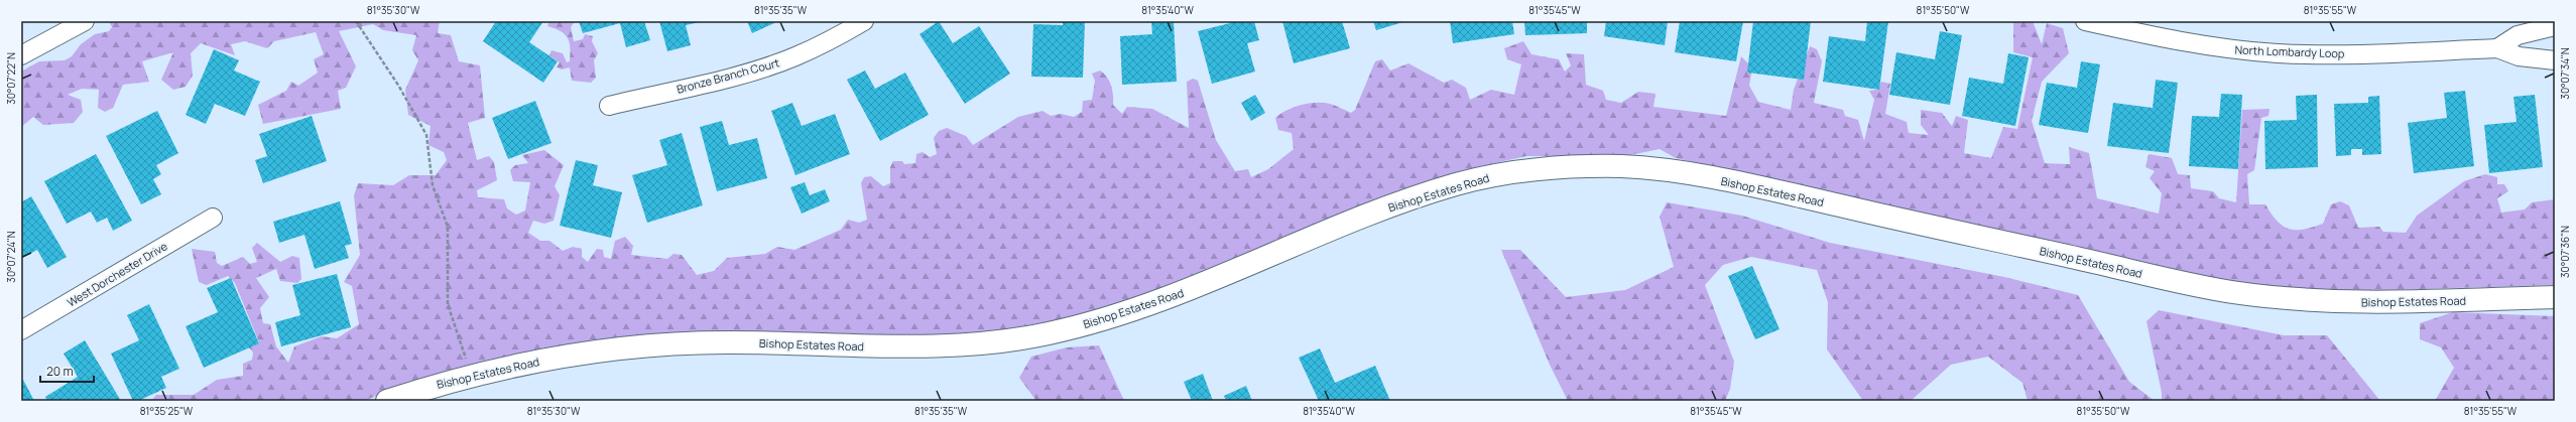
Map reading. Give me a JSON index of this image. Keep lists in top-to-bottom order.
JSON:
{
  "streets": {
    "street": [
      "North Lombardy Loop",
      "Bronze Branch Court",
      "Bishop Estates Road",
      "West Dorchester Drive"
    ]
  },
  "scale_bar": "20 m",
  "coordinates": [
    "81°35'30\"W",
    "81°35'35\"W",
    "81°35'40\"W",
    "81°35'45\"W",
    "81°35'50\"W",
    "81°35'55\"W",
    "30°07'34\"N",
    "30°07'22\"N",
    "30°07'36\"N",
    "30°07'24\"N",
    "81°35'25\"W"
  ]
}
